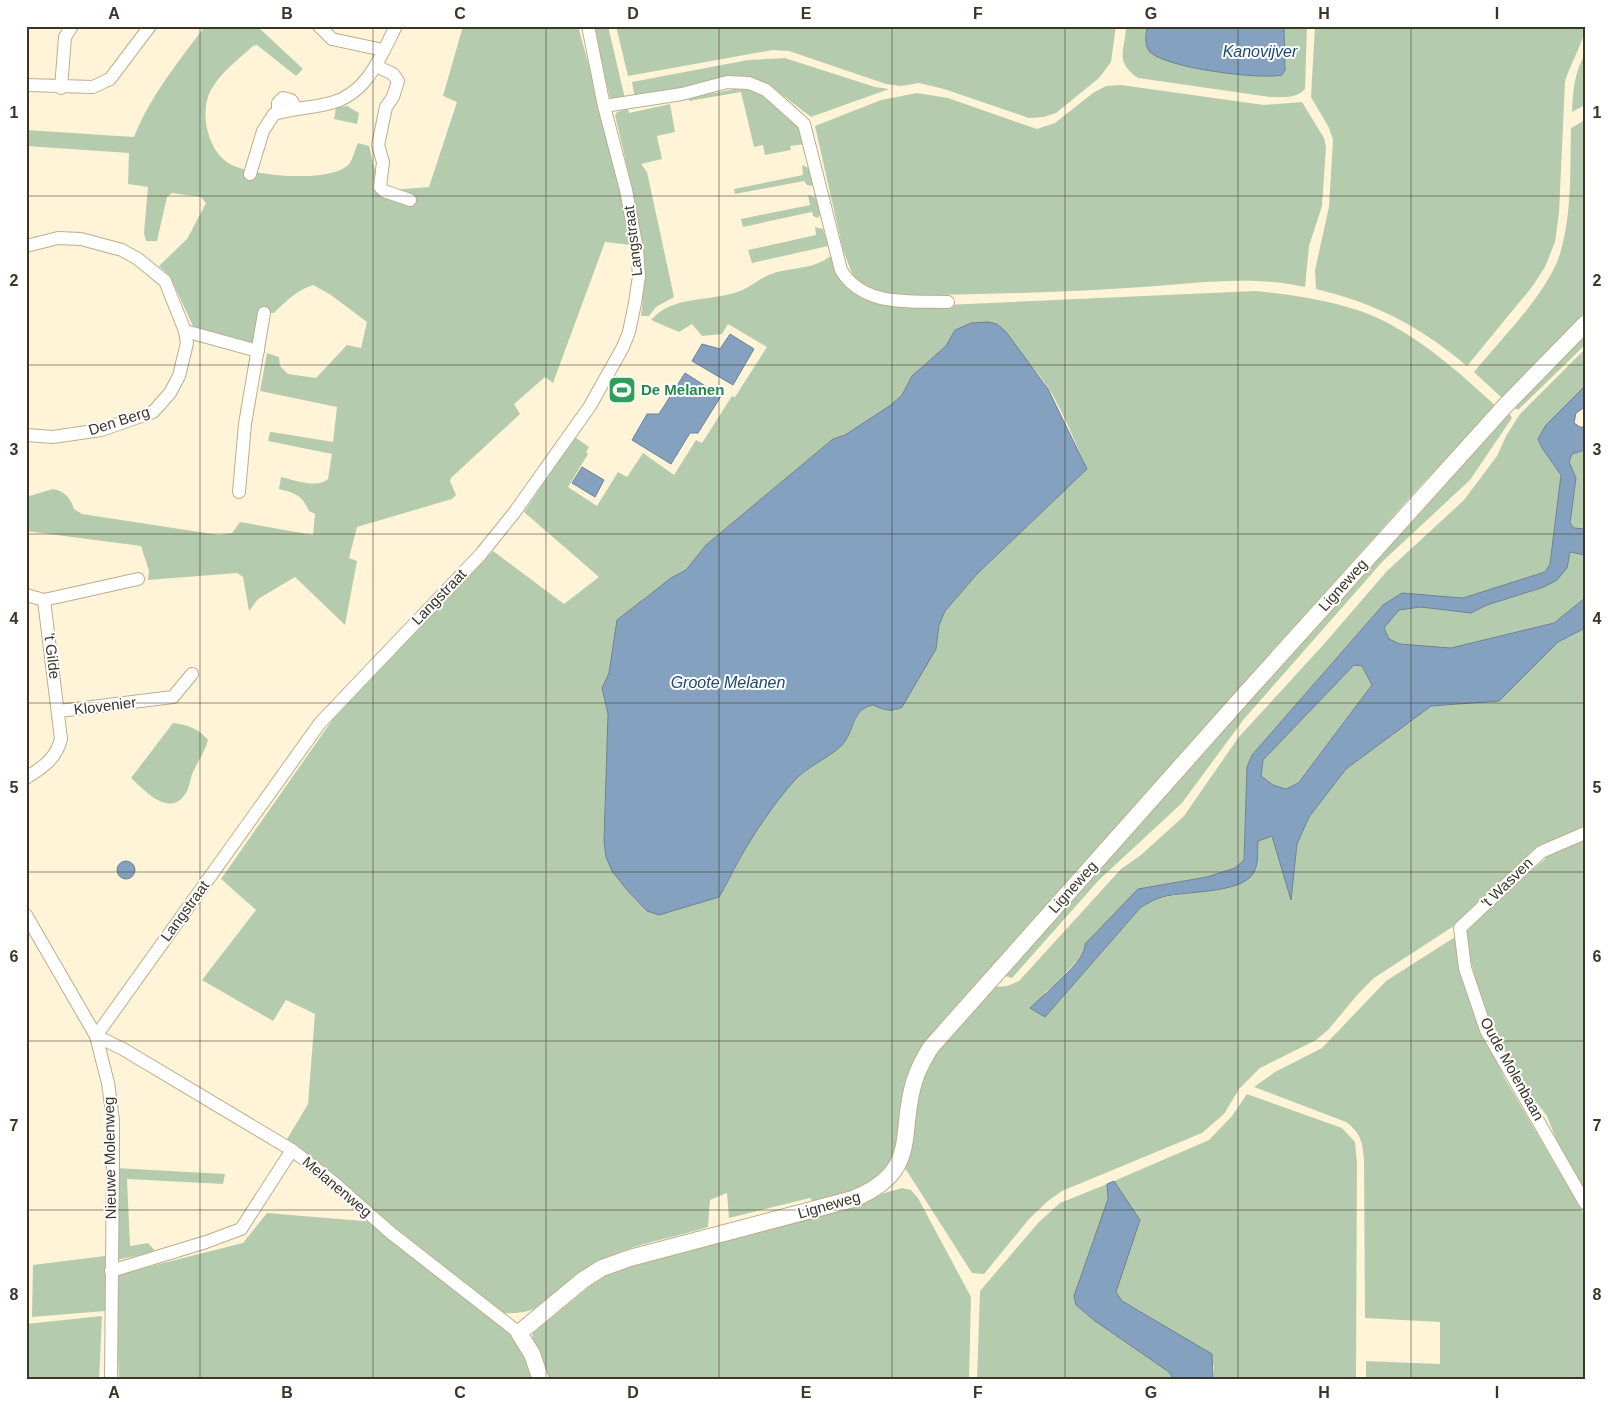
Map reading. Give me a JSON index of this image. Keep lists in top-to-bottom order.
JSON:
{
  "streets": {
    "street": [
      "Langstraat",
      "Den Berg",
      "Ligneweg",
      "'t Gilde",
      "Klovenier",
      "'t Wasven",
      "Oude Molenbaan",
      "Nieuwe Molenweg",
      "Melanenweg"
    ]
  },
  "crossings": [
    ["Langstraat", "Nieuwe Molenweg"],
    ["Langstraat", "Melanenweg"],
    ["Ligneweg", "Melanenweg"],
    ["'t Gilde", "Klovenier"],
    ["'t Wasven", "Oude Molenbaan"],
    ["Nieuwe Molenweg", "Melanenweg"]
  ],
  "water": ["Kanovijver", "Groote Melanen"],
  "places": {
    "sports": ["De Melanen"]
  },
  "grid": {
    "columns": [
      "A",
      "B",
      "C",
      "D",
      "E",
      "F",
      "G",
      "H",
      "I"
    ],
    "rows": [
      "1",
      "2",
      "3",
      "4",
      "5",
      "6",
      "7",
      "8"
    ]
  }
}
